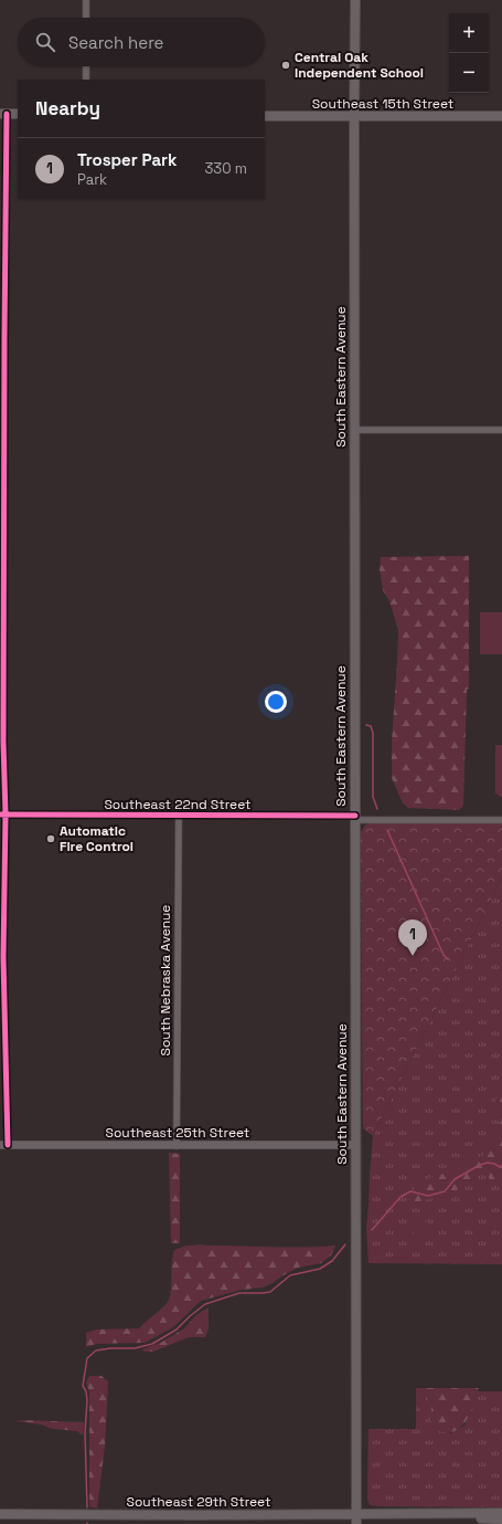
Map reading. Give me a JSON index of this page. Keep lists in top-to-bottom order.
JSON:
{
  "streets": {
    "main road": ["Southeast 15th Street", "South Eastern Avenue", "Southeast 29th Street"],
    "street": ["Southeast 22nd Street", "South Nebraska Avenue", "Southeast 25th Street"]
  },
  "crossings": [
    ["Southeast 15th Street", "South Eastern Avenue"],
    ["South Eastern Avenue", "Southeast 22nd Street"],
    ["South Eastern Avenue", "Southeast 25th Street"],
    ["South Eastern Avenue", "Southeast 29th Street"],
    ["Southeast 22nd Street", "South Nebraska Avenue"],
    ["South Nebraska Avenue", "Southeast 25th Street"]
  ],
  "places": ["Central Oak Independent School", "Automatic Fire Control"],
  "page": {
    "map_buttons": ["+", "−"],
    "search": "Search here",
    "heading": "Nearby",
    "list": [
      {
        "mark": "1",
        "name": "Trosper Park",
        "note": "Park",
        "value": "330 m"
      }
    ],
    "pins": "1"
  }
}
